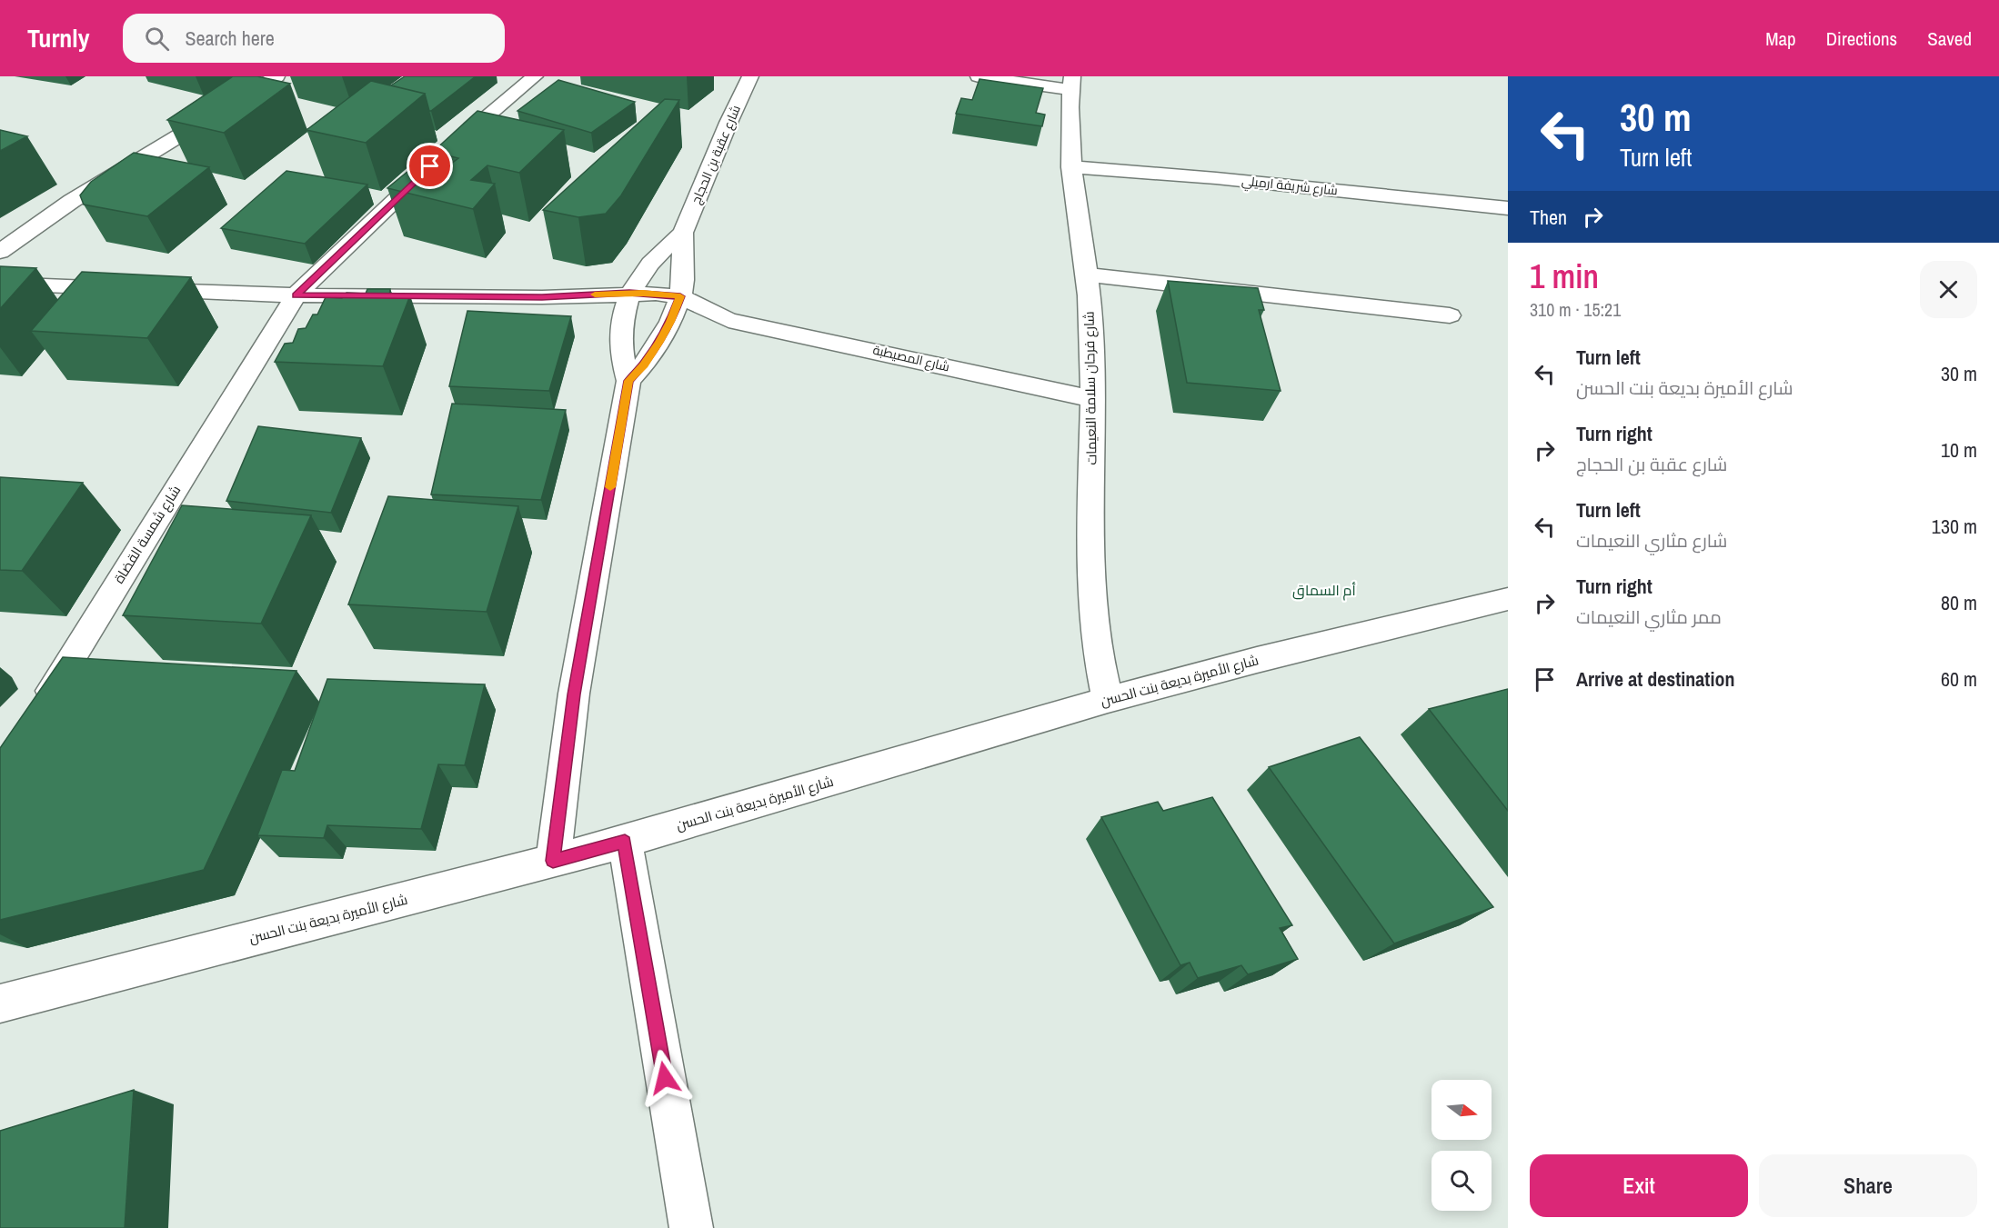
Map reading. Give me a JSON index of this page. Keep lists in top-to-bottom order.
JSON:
{
  "streets": {
    "street": [
      "شارع عقبة بن الحجاج",
      "شارع شريفة ارميلي",
      "شارع المصيطبة",
      "شارع فرحان سلامة النعيمات",
      "شارع شمسة القضاة",
      "شارع الأميرة بديعة بنت الحسن"
    ]
  },
  "crossings": [
    ["شارع عقبة بن الحجاج", "شارع المصيطبة"],
    ["شارع عقبة بن الحجاج", "شارع الأميرة بديعة بنت الحسن"],
    ["شارع شريفة ارميلي", "شارع فرحان سلامة النعيمات"],
    ["شارع المصيطبة", "شارع فرحان سلامة النعيمات"],
    ["شارع فرحان سلامة النعيمات", "شارع الأميرة بديعة بنت الحسن"]
  ],
  "districts": ["أم السماق"],
  "north": "right",
  "page": {
    "header": "Turnly",
    "search": "Search here",
    "nav": ["Map", "Directions", "Saved"],
    "turn": ["30 m", "Turn left"],
    "then": "Then",
    "heading": ["1 min", "310 m · 15:21"],
    "list": [
      {
        "name": "Turn left",
        "note": "شارع الأميرة بديعة بنت الحسن",
        "value": "30 m"
      },
      {
        "name": "Turn right",
        "note": "شارع عقبة بن الحجاج",
        "value": "10 m"
      },
      {
        "name": "Turn left",
        "note": "شارع مثاري النعيمات",
        "value": "130 m"
      },
      {
        "name": "Turn right",
        "note": "ممر مثاري النعيمات",
        "value": "80 m"
      },
      {
        "name": "Arrive at destination",
        "value": "60 m"
      }
    ],
    "buttons": ["Exit", "Share"]
  }
}
